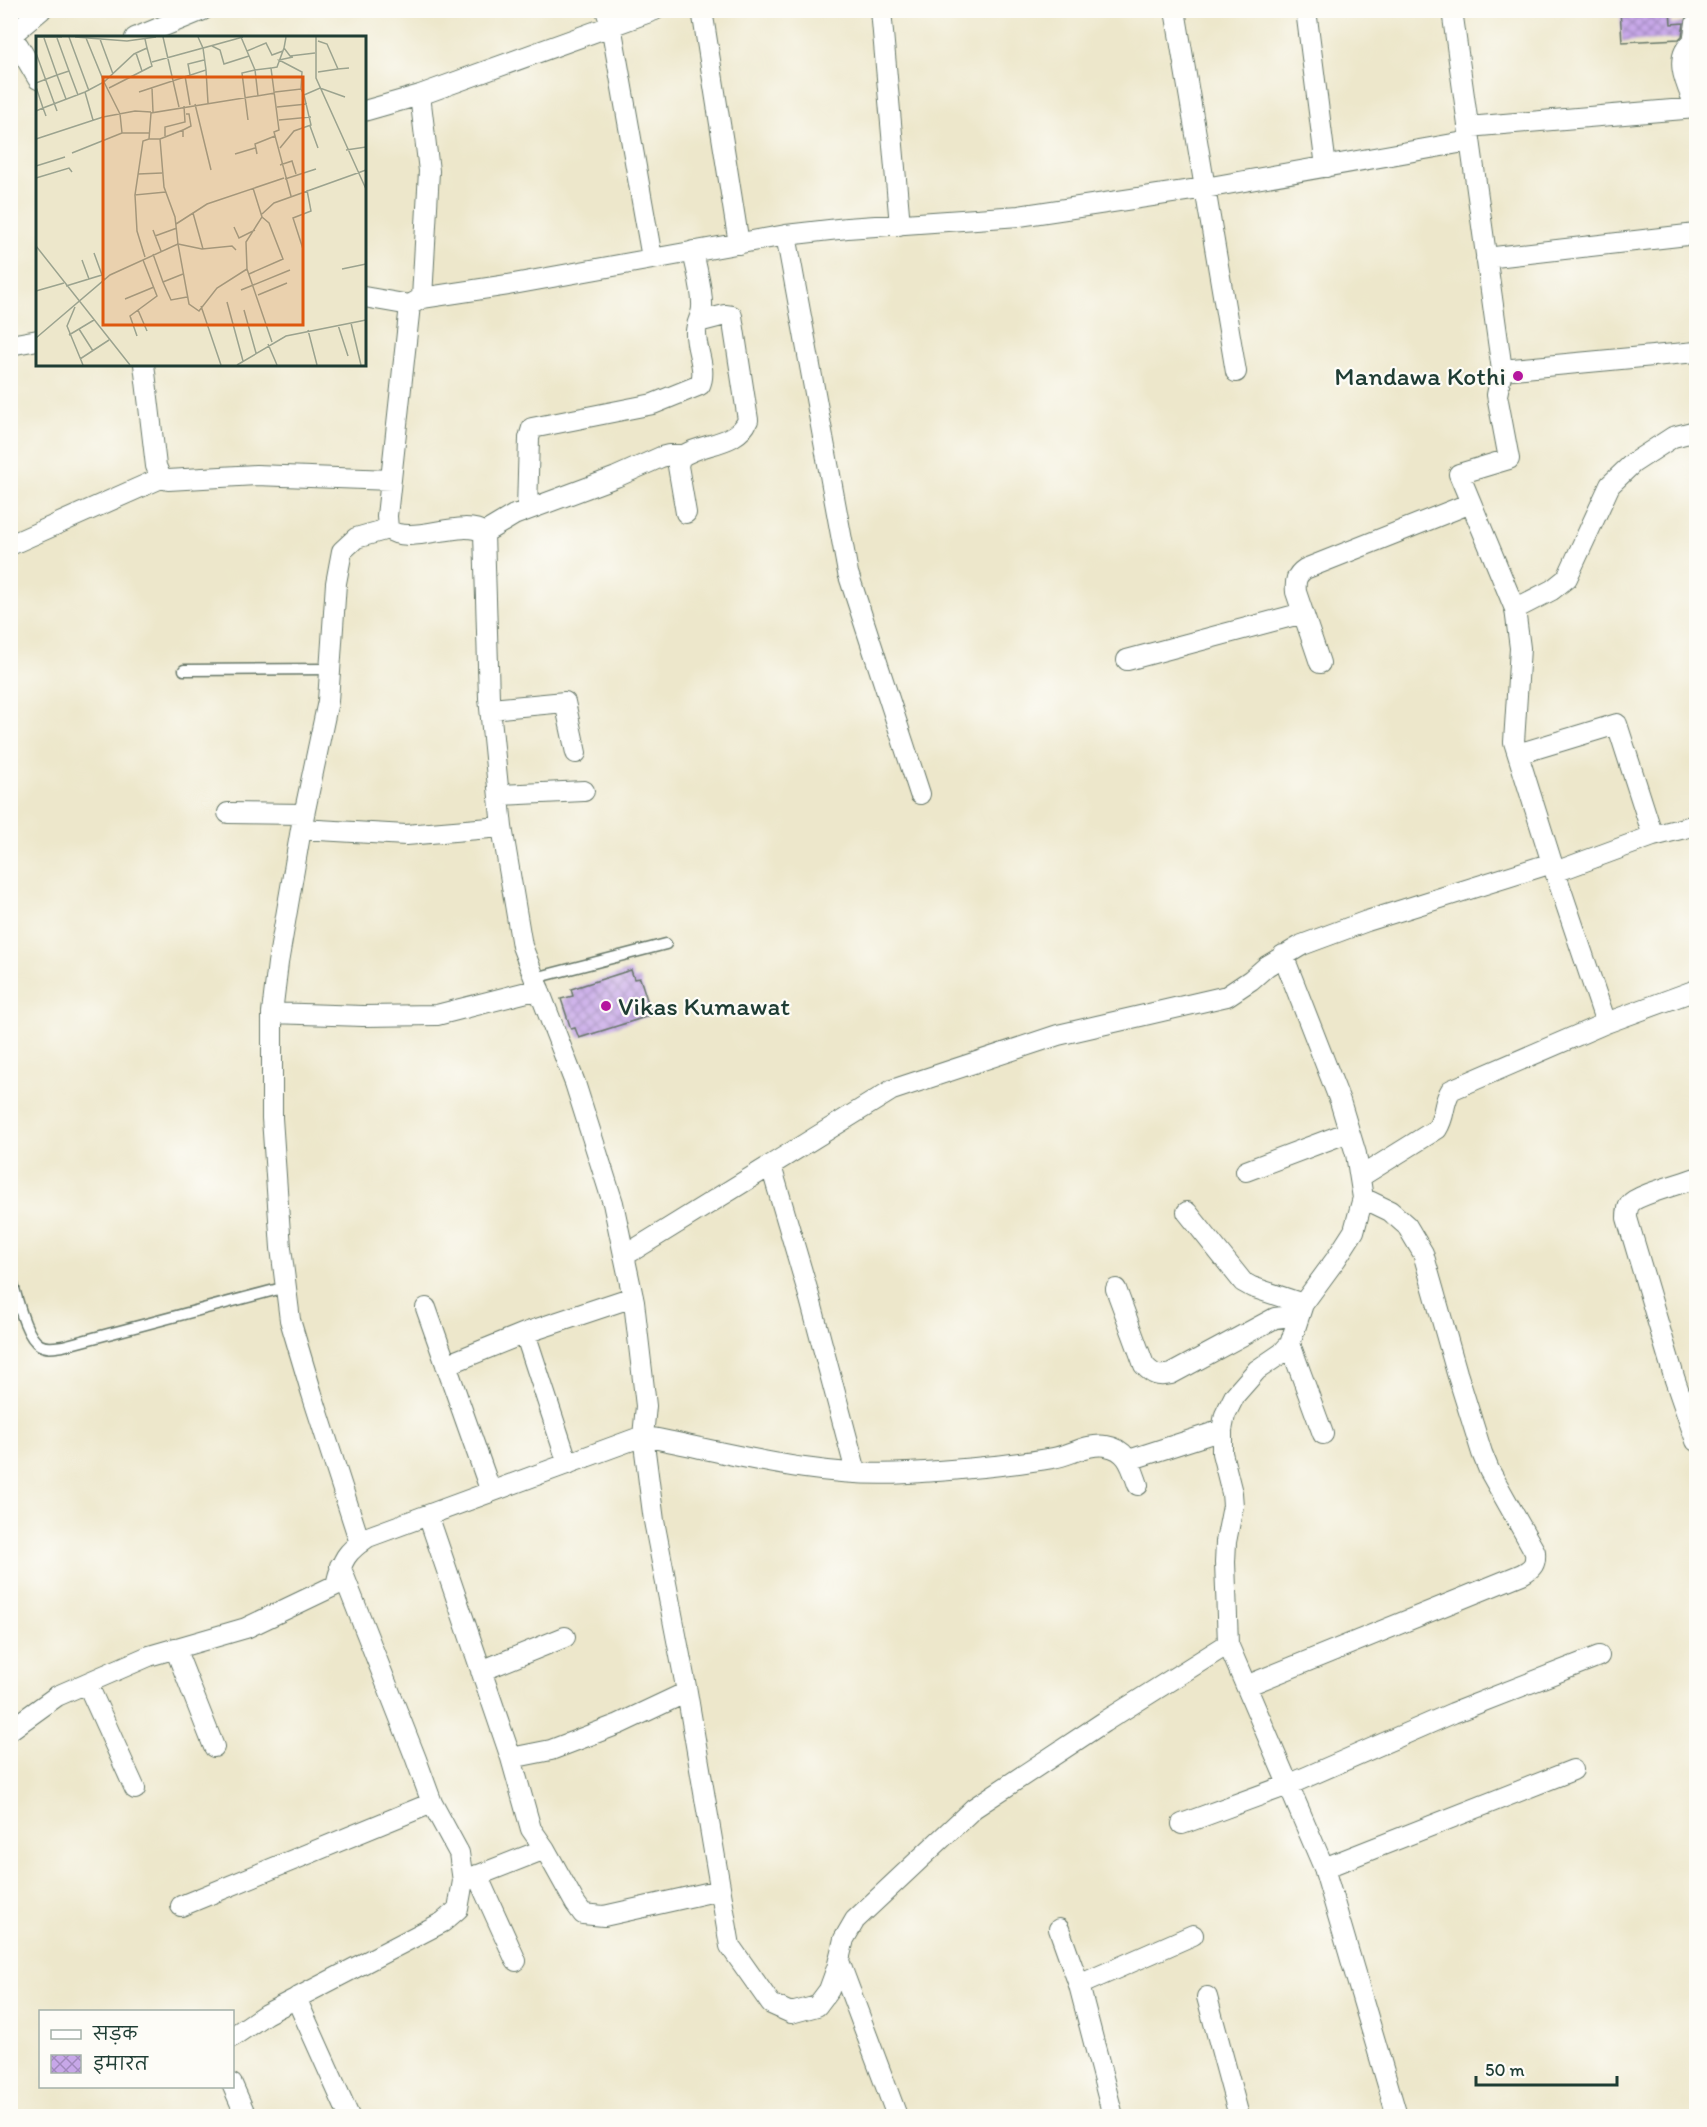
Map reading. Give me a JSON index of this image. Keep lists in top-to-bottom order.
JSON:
{
  "places": ["Mandawa Kothi", "Vikas Kumawat"],
  "legend": ["सड़क", "इमारत"],
  "scale_bar": "50 m"
}
